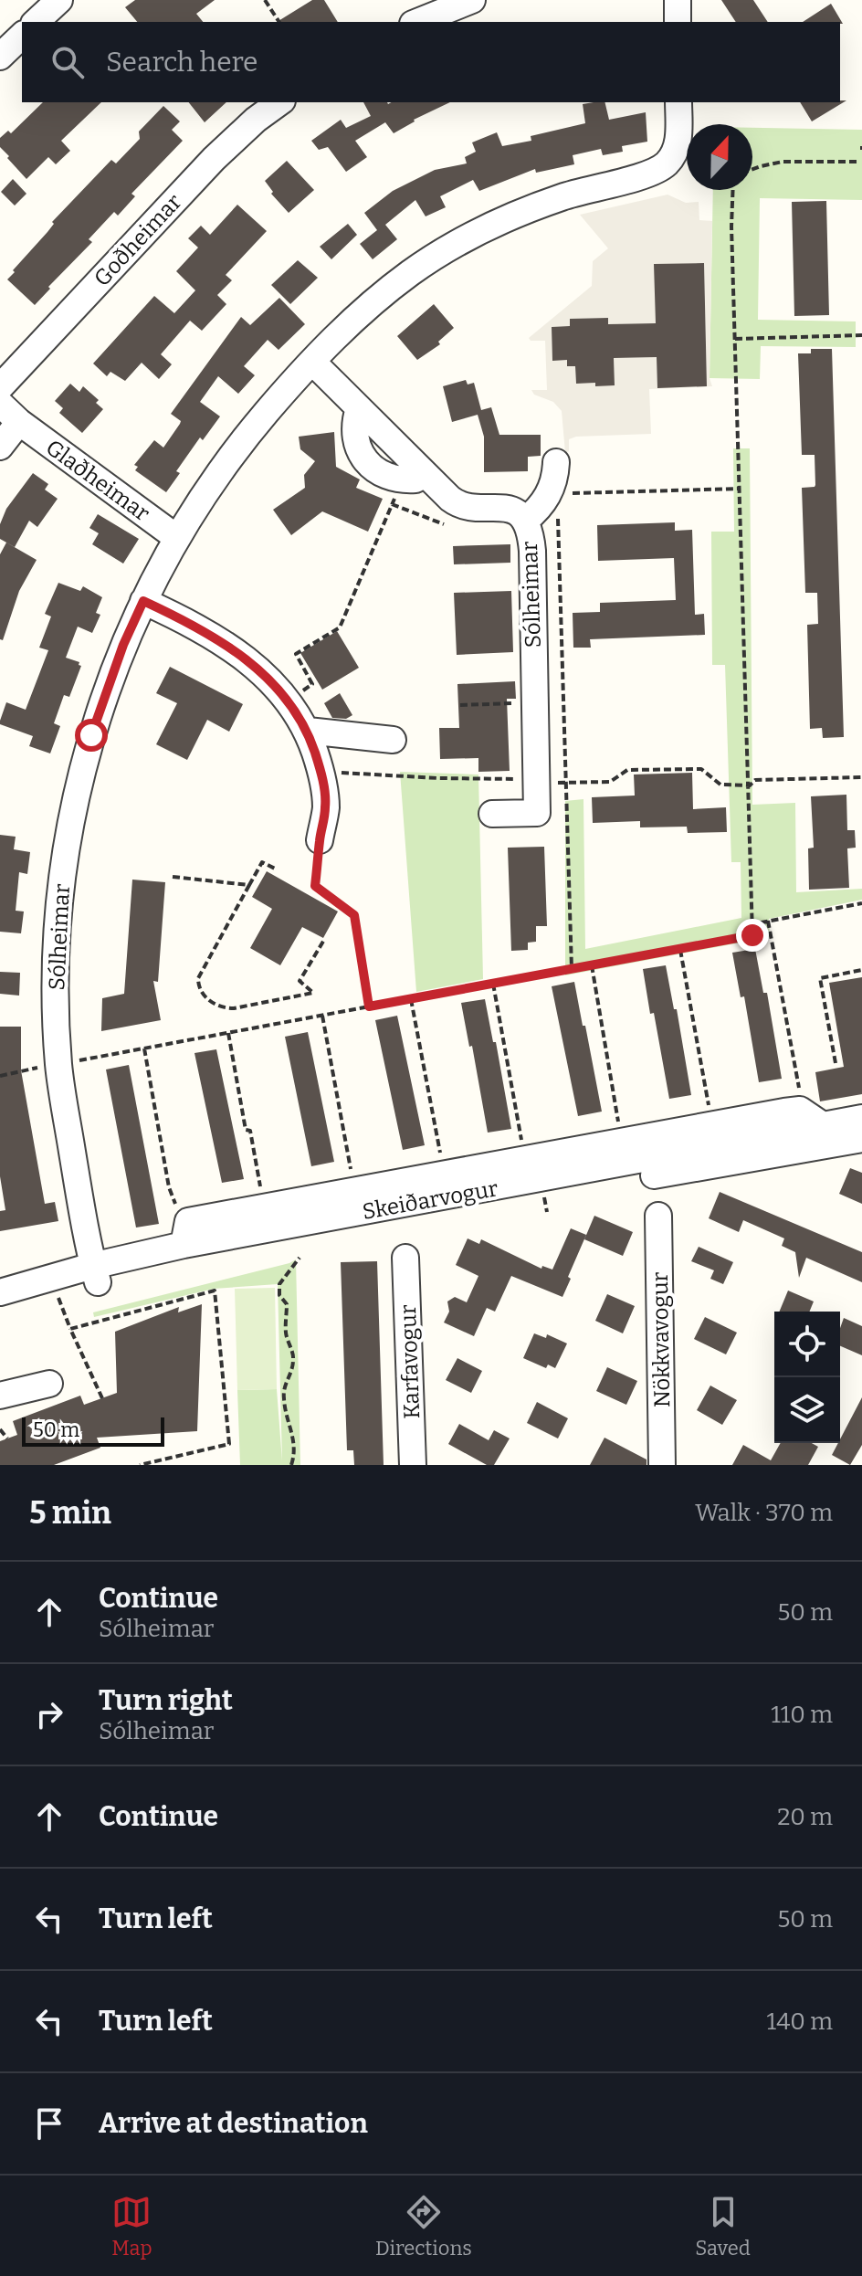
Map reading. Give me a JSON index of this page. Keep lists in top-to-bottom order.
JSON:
{
  "streets": {
    "street": [
      "Goðheimar",
      "Glaðheimar",
      "Sólheimar",
      "Skeiðarvogur",
      "Nökkvavogur",
      "Karfavogur"
    ]
  },
  "crossings": [
    ["Glaðheimar", "Sólheimar"],
    ["Sólheimar", "Skeiðarvogur"]
  ],
  "scale_bar": "50 m",
  "north": "top",
  "page": {
    "search": "Search here",
    "scale": "50 m",
    "heading": ["5 min", "Walk · 370 m"],
    "list": [
      ["Continue", "Sólheimar", "50 m"],
      ["Turn right", "Sólheimar", "110 m"],
      ["Continue", "20 m"],
      ["Turn left", "50 m"],
      ["Turn left", "140 m"],
      "Arrive at destination"
    ],
    "nav": ["Map", "Directions", "Saved"]
  }
}
